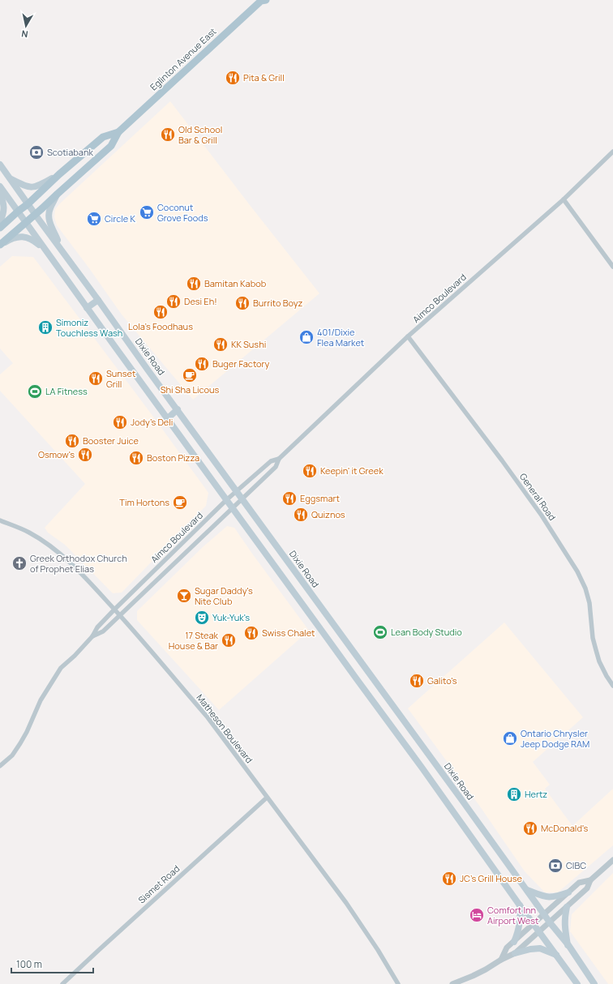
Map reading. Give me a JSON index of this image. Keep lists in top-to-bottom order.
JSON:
{
  "streets": {
    "main road": ["Eglinton Avenue East", "Dixie Road"],
    "street": [
      "Aimco Boulevard",
      "General Road",
      "Matheson Boulevard",
      "Sismet Road"
    ]
  },
  "crossings": [
    ["Eglinton Avenue East", "Dixie Road"],
    ["Aimco Boulevard", "Dixie Road"],
    ["Aimco Boulevard", "General Road"],
    ["Aimco Boulevard", "Matheson Boulevard"],
    ["Matheson Boulevard", "Sismet Road"]
  ],
  "places": {
    "restaurant": [
      "Pita & Grill",
      "Old School Bar & Grill",
      "Bamitan Kabob",
      "Desi Eh!",
      "Burrito Boyz",
      "Lola's Foodhaus",
      "KK Sushi",
      "Buger Factory",
      "Sunset Grill",
      "Jody's Deli",
      "Booster Juice",
      "Osmow's",
      "Boston Pizza",
      "Keepin' it Greek",
      "Eggsmart",
      "Quiznos",
      "Swiss Chalet",
      "17 Steak House & Bar",
      "Galito's",
      "McDonald's",
      "JC's Grill House"
    ],
    "bank": ["Scotiabank", "CIBC"],
    "supermarket": ["Coconut Grove Foods", "Circle K"],
    "building": ["Simoniz Touchless Wash", "Hertz"],
    "shop": ["401/Dixie Flea Market", "Ontario Chrysler Jeep Dodge RAM"],
    "cafe": ["Shi Sha Licous", "Tim Hortons"],
    "sports": ["LA Fitness", "Lean Body Studio"],
    "church": ["Greek Orthodox Church of Prophet Elias"],
    "bar": ["Sugar Daddy's Nite Club"],
    "theatre": ["Yuk-Yuk's"],
    "hotel": ["Comfort Inn Airport West"]
  },
  "scale_bar": "100 m",
  "north": "bottom"
}
